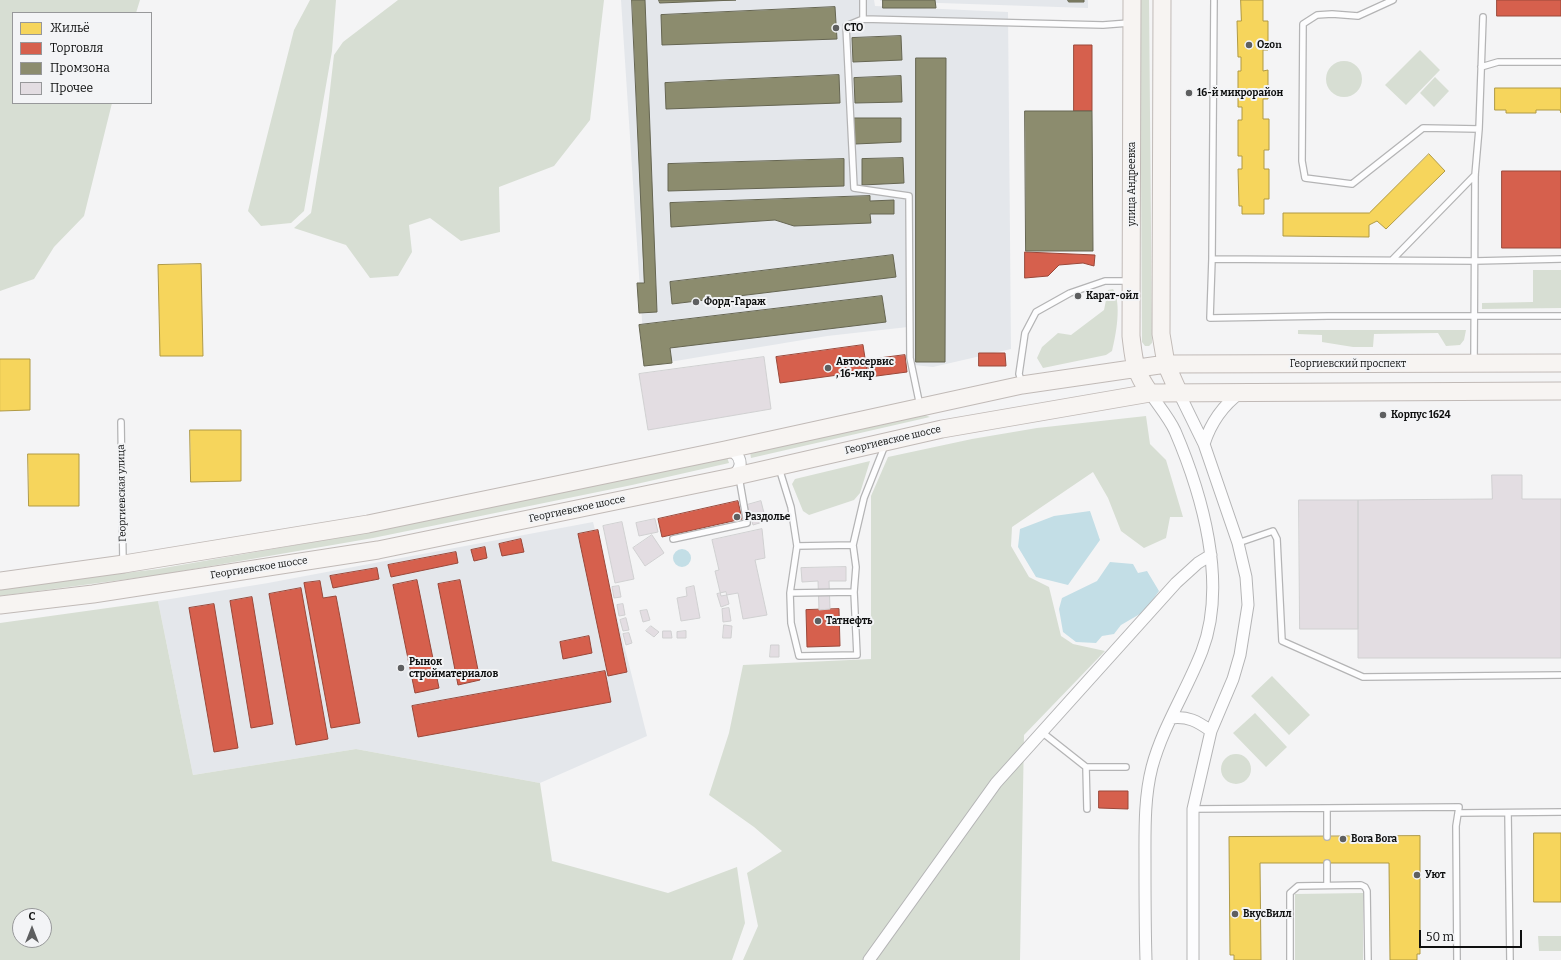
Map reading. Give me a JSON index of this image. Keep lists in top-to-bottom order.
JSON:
{
  "streets": {
    "main road": ["улица Андреевка", "Георгиевский проспект", "Георгиевское шоссе"],
    "lane": ["Георгиевская улица"]
  },
  "crossings": [
    ["улица Андреевка", "Георгиевский проспект"],
    ["улица Андреевка", "Георгиевское шоссе"]
  ],
  "places": [
    "СТО",
    "Ozon",
    "16-й микрорайон",
    "Карат-ойл",
    "Форд-Гараж",
    "Автосервис , 16-мкр",
    "Корпус 1624",
    "Раздолье",
    "Татнефть",
    "Рынок стройматериалов",
    "Bora Bora",
    "Уют",
    "ВкусВилл"
  ],
  "legend": [
    "Жильё",
    "Торговля",
    "Промзона",
    "Прочее"
  ],
  "scale_bar": "50 m",
  "north": "top"
}
